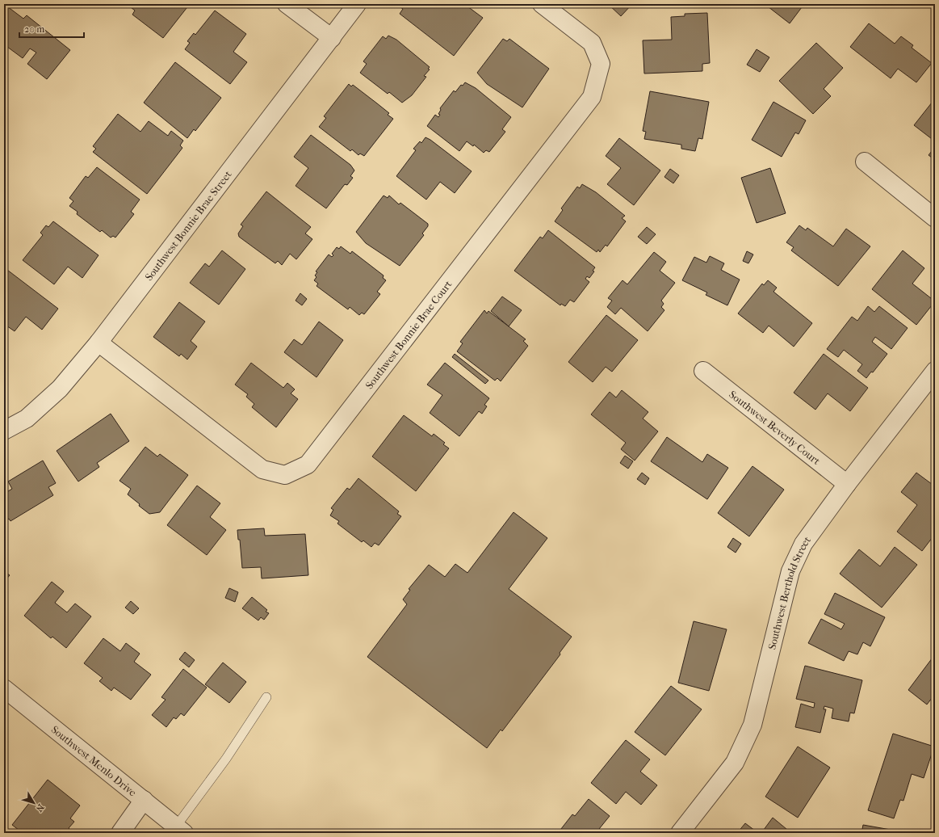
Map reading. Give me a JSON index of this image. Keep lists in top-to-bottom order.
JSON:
{
  "streets": {
    "street": [
      "Southwest Bonnie Brae Street",
      "Southwest Bonnie Brae Court",
      "Southwest Beverly Court",
      "Southwest Berthold Street",
      "Southwest Menlo Drive"
    ]
  },
  "crossings": [
    ["Southwest Bonnie Brae Street", "Southwest Bonnie Brae Court"],
    ["Southwest Beverly Court", "Southwest Berthold Street"]
  ],
  "scale_bar": "20 m",
  "north": "bottom right"
}
